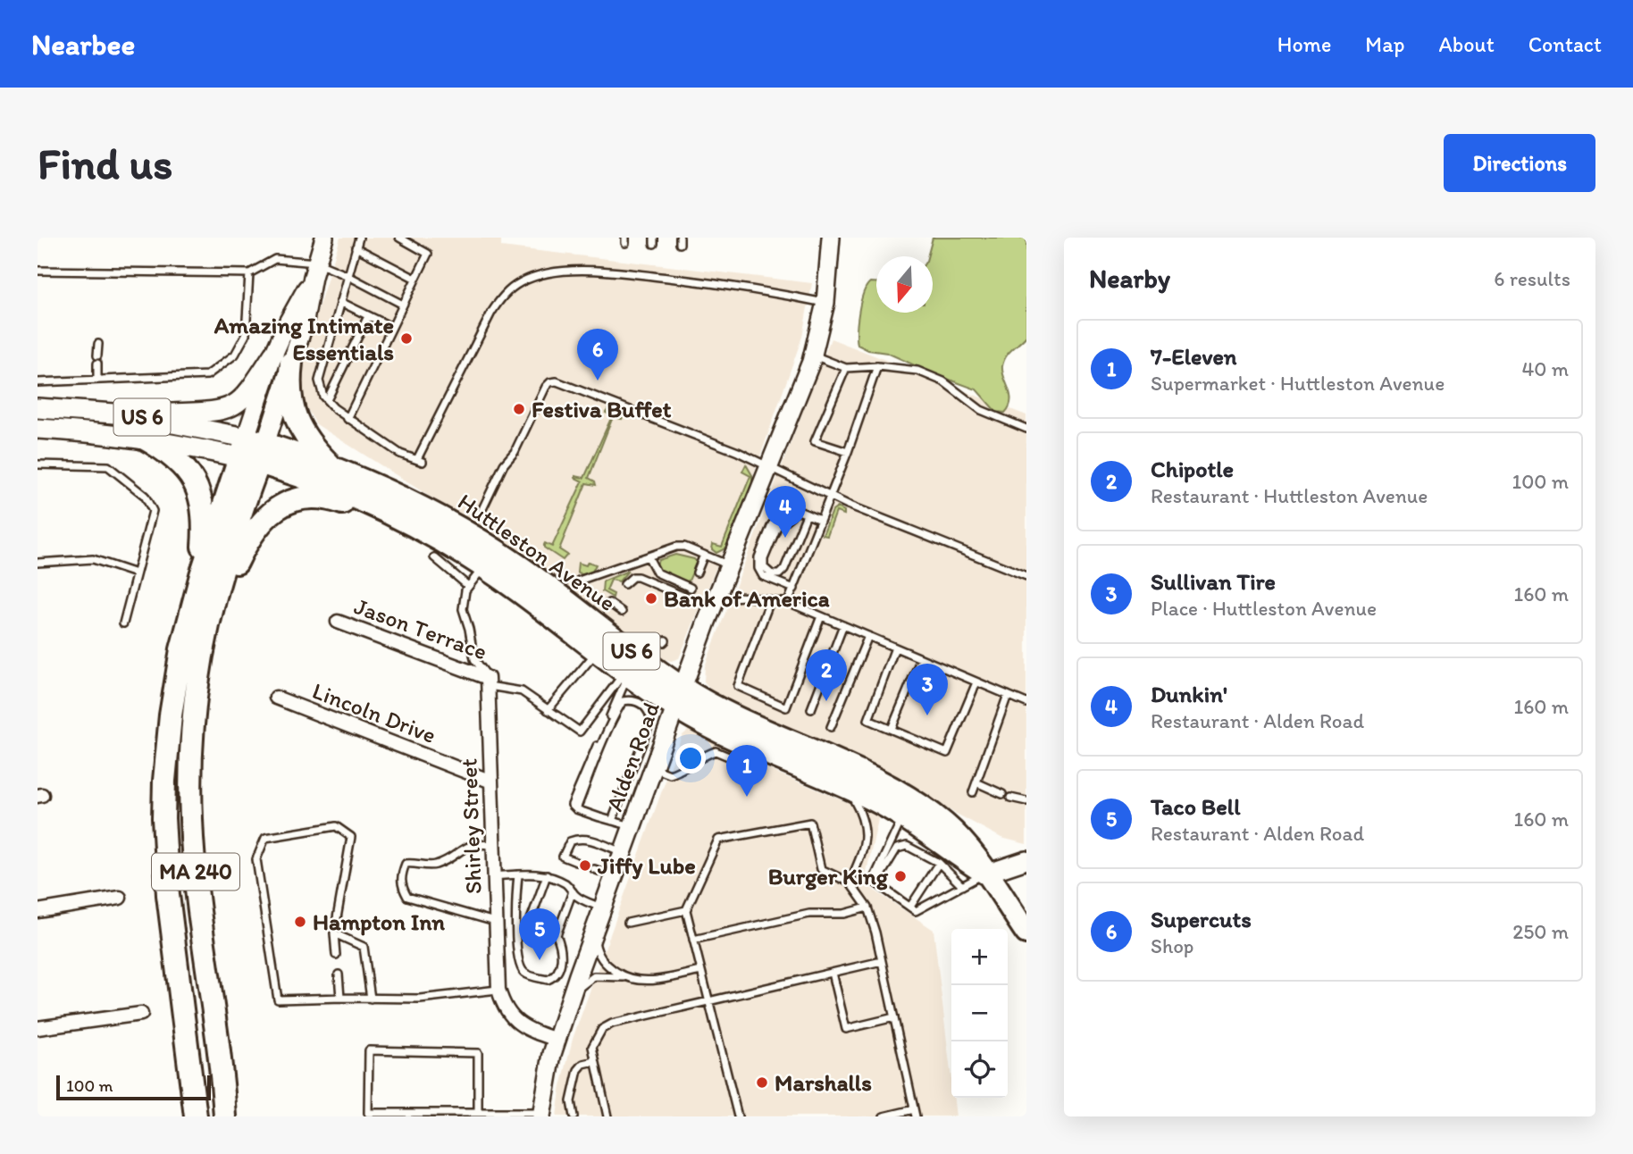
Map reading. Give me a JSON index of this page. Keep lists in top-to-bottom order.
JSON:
{
  "streets": {
    "highway": ["US 6", "Huttleston Avenue", "MA 240"],
    "main road": ["Alden Road"],
    "street": ["Jason Terrace", "Lincoln Drive", "Shirley Street"]
  },
  "crossings": [
    ["Huttleston Avenue", "Alden Road"],
    ["Huttleston Avenue", "MA 240"],
    ["Jason Terrace", "Shirley Street"],
    ["Lincoln Drive", "Shirley Street"],
    ["Alden Road", "Shirley Street"]
  ],
  "places": [
    "Amazing Intimate Essentials",
    "Festiva Buffet",
    "Bank of America",
    "Jiffy Lube",
    "Burger King",
    "Hampton Inn",
    "Marshalls"
  ],
  "scale_bar": "100 m",
  "north": "bottom",
  "page": {
    "header": "Nearbee",
    "nav": [
      "Home",
      "Map",
      "About",
      "Contact"
    ],
    "buttons": "Directions",
    "title": "Find us",
    "heading": ["Nearby", "6 results"],
    "list": [
      {
        "mark": "1",
        "name": "7-Eleven",
        "note": "Supermarket · Huttleston Avenue",
        "value": "40 m"
      },
      {
        "mark": "2",
        "name": "Chipotle",
        "note": "Restaurant · Huttleston Avenue",
        "value": "100 m"
      },
      {
        "mark": "3",
        "name": "Sullivan Tire",
        "note": "Place · Huttleston Avenue",
        "value": "160 m"
      },
      {
        "mark": "4",
        "name": "Dunkin'",
        "note": "Restaurant · Alden Road",
        "value": "160 m"
      },
      {
        "mark": "5",
        "name": "Taco Bell",
        "note": "Restaurant · Alden Road",
        "value": "160 m"
      },
      {
        "mark": "6",
        "name": "Supercuts",
        "note": "Shop",
        "value": "250 m"
      }
    ],
    "pins": [
      "6",
      "4",
      "2",
      "3",
      "1",
      "5"
    ],
    "map_buttons": ["+", "−"],
    "scale": "100 m"
  }
}
